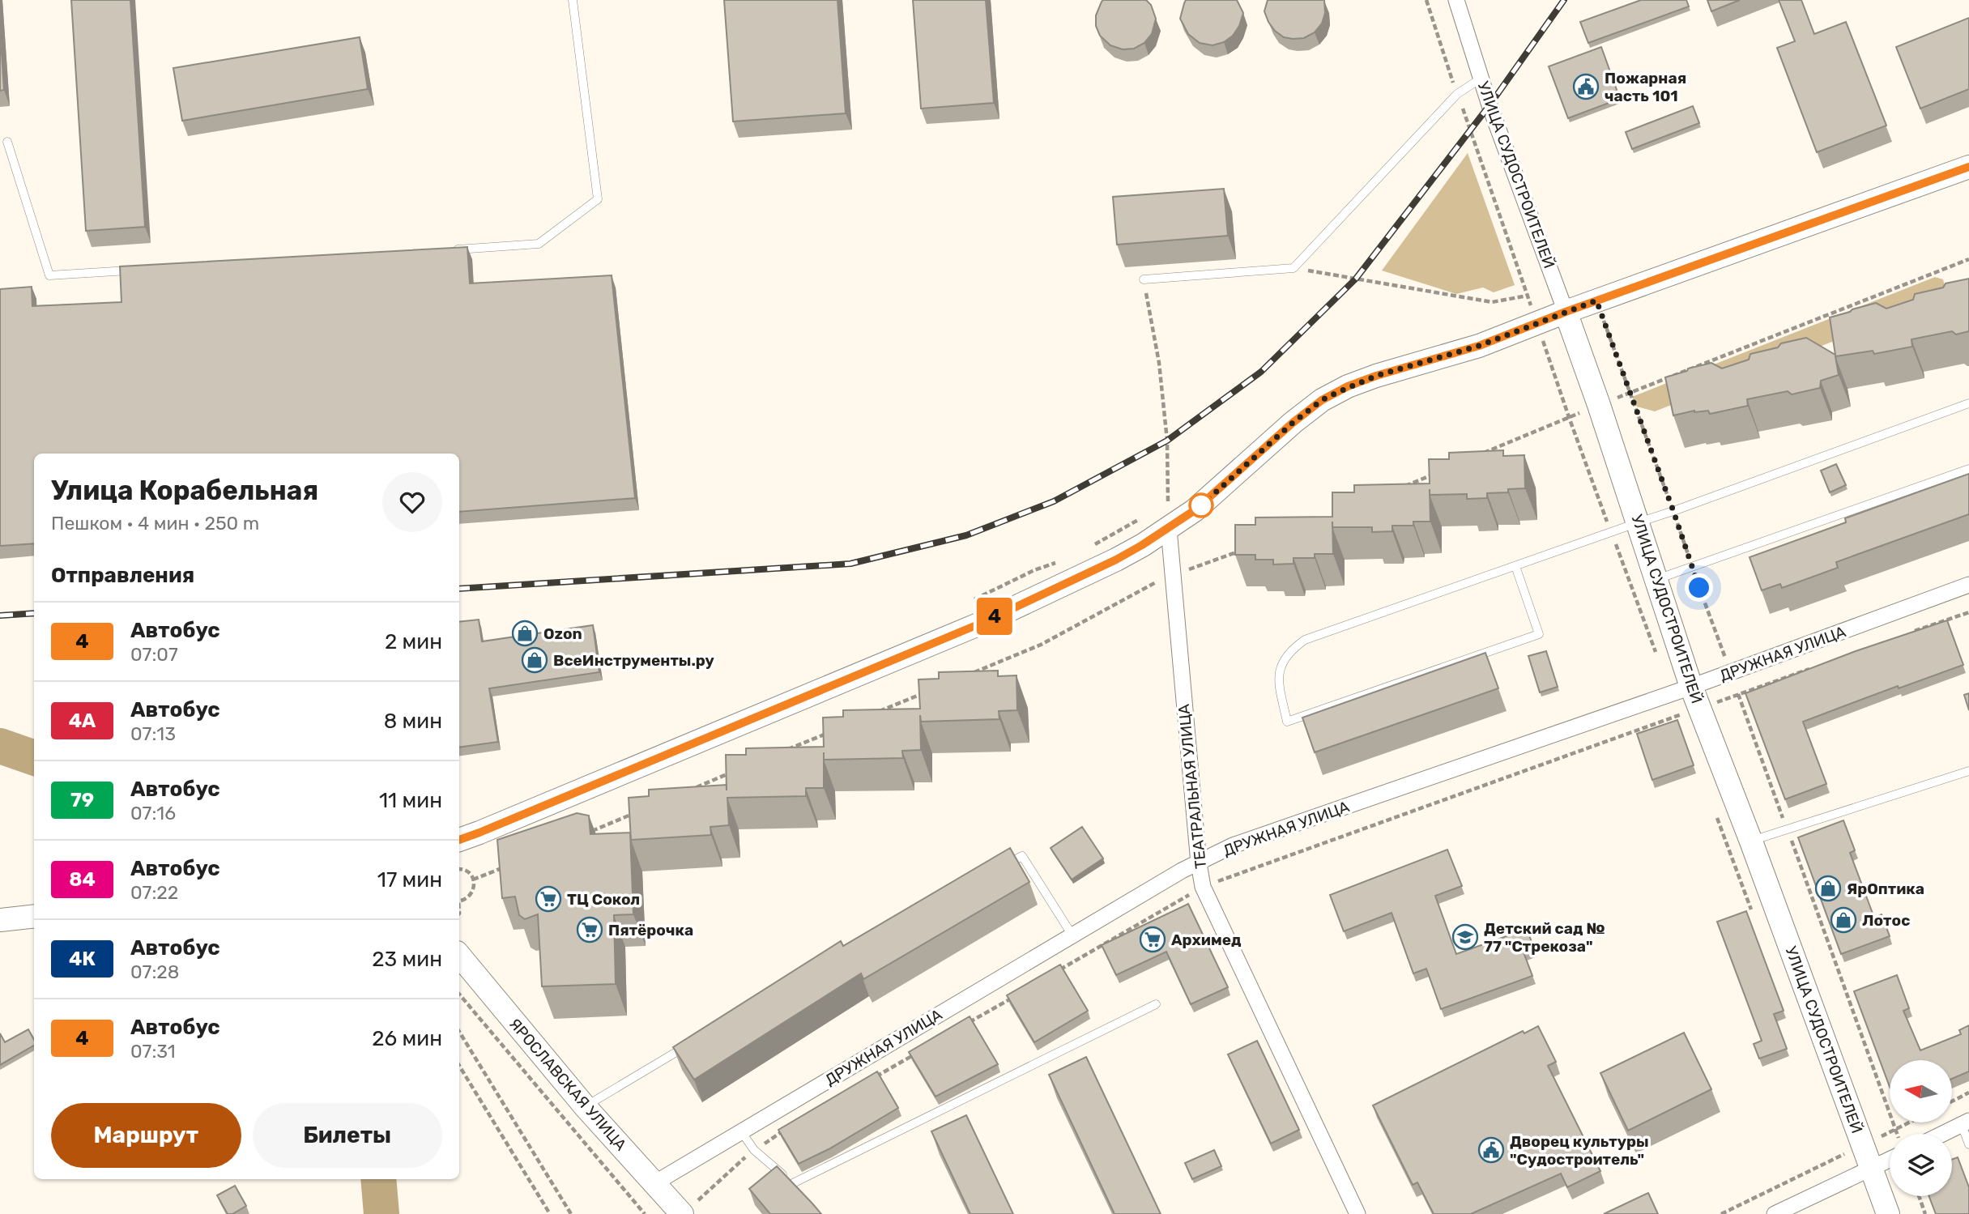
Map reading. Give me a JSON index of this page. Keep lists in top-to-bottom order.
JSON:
{
  "streets": {
    "street": [
      "УЛИЦА СУДОСТРОИТЕЛЕЙ",
      "ДРУЖНАЯ УЛИЦА",
      "ТЕАТРАЛЬНАЯ УЛИЦА",
      "ЯРОСЛАВСКАЯ УЛИЦА"
    ]
  },
  "crossings": [
    ["УЛИЦА СУДОСТРОИТЕЛЕЙ", "ДРУЖНАЯ УЛИЦА"],
    ["ДРУЖНАЯ УЛИЦА", "ТЕАТРАЛЬНАЯ УЛИЦА"],
    ["ДРУЖНАЯ УЛИЦА", "ЯРОСЛАВСКАЯ УЛИЦА"]
  ],
  "places": {
    "public building": ["Пожарная часть 101", "Дворец культуры \"Судостроитель\""],
    "shop": [
      "Ozon",
      "ВсеИнструменты.ру",
      "ЯрОптика",
      "Лотос"
    ],
    "supermarket": ["ТЦ Сокол", "Пятёрочка", "Архимед"],
    "school or university": ["Детский сад № 77 \"Стрекоза\""]
  },
  "lines": ["bus line 4"],
  "north": "left",
  "page": {
    "on_map": "4",
    "heading": [
      ["Улица Корабельная", "Пешком · 4 мин · 250 m"],
      "Отправления"
    ],
    "list": [
      {
        "mark": "4",
        "name": "Автобус",
        "note": "07:07",
        "value": "2 мин"
      },
      {
        "mark": "4А",
        "name": "Автобус",
        "note": "07:13",
        "value": "8 мин"
      },
      {
        "mark": "79",
        "name": "Автобус",
        "note": "07:16",
        "value": "11 мин"
      },
      {
        "mark": "84",
        "name": "Автобус",
        "note": "07:22",
        "value": "17 мин"
      },
      {
        "mark": "4К",
        "name": "Автобус",
        "note": "07:28",
        "value": "23 мин"
      },
      {
        "mark": "4",
        "name": "Автобус",
        "note": "07:31",
        "value": "26 мин"
      }
    ],
    "buttons": ["Маршрут", "Билеты"]
  }
}
